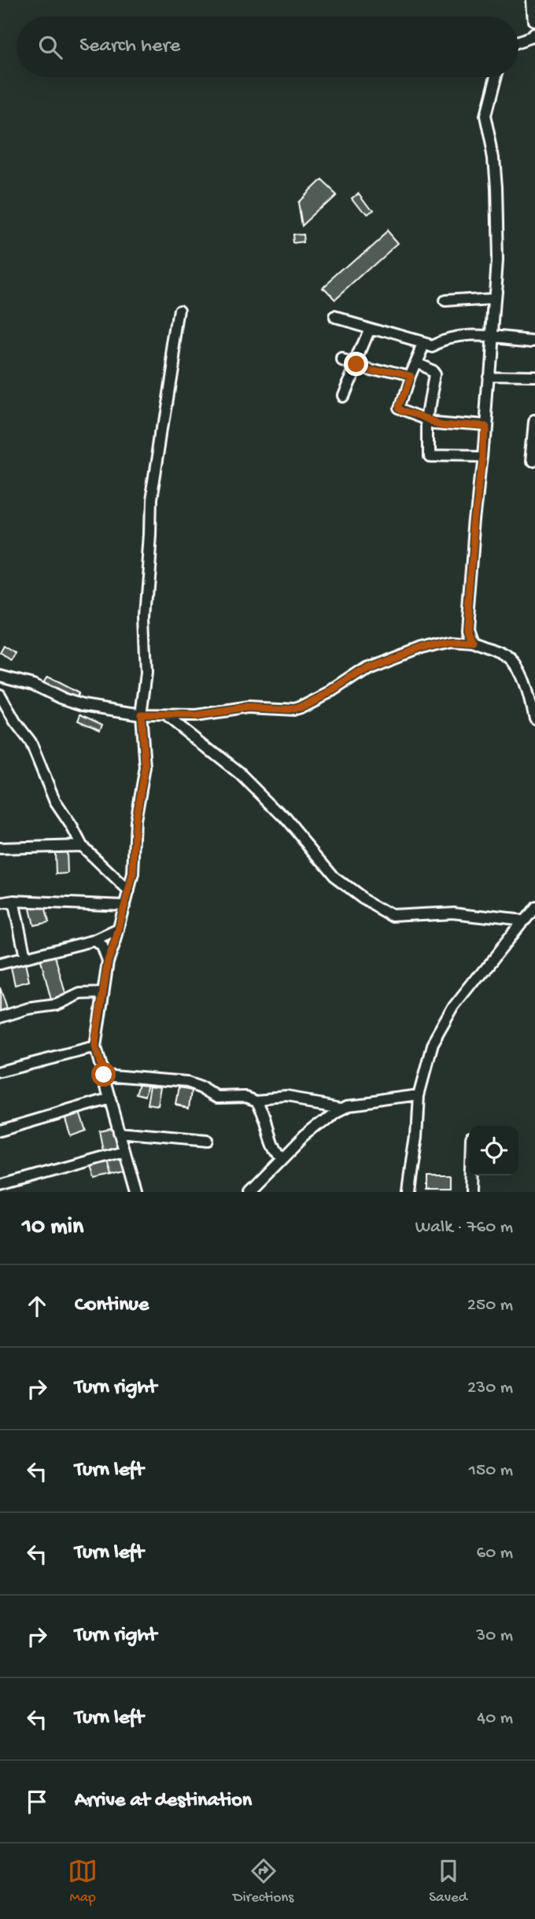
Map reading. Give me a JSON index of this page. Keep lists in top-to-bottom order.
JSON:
{
  "page": {
    "search": "Search here",
    "heading": ["10 min", "Walk · 760 m"],
    "list": [
      ["Continue", "250 m"],
      ["Turn right", "230 m"],
      ["Turn left", "150 m"],
      ["Turn left", "60 m"],
      ["Turn right", "30 m"],
      ["Turn left", "40 m"],
      "Arrive at destination"
    ],
    "nav": ["Map", "Directions", "Saved"]
  }
}
